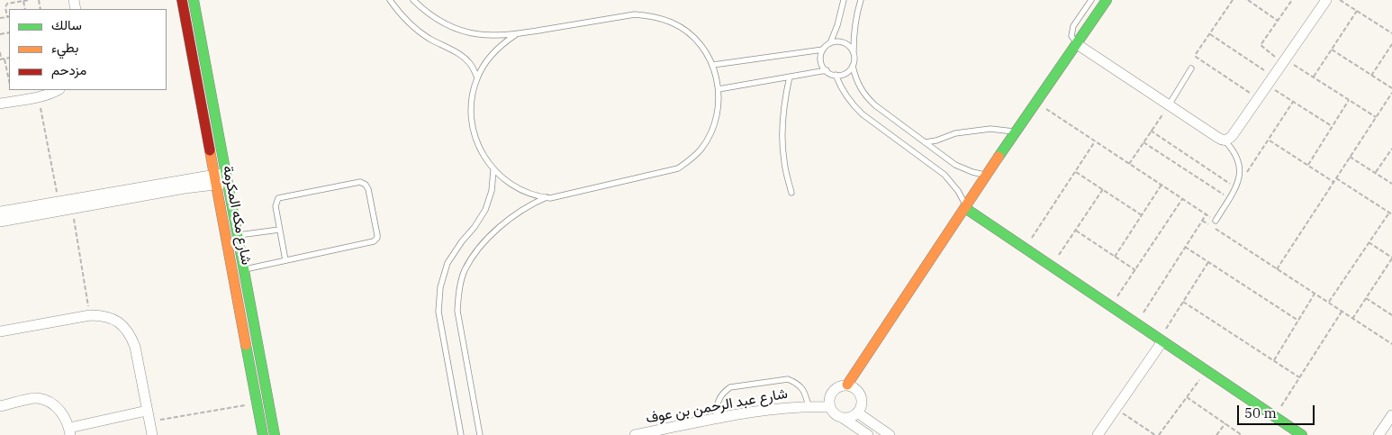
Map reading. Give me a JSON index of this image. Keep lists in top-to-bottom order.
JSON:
{
  "streets": {
    "street": ["شارع مكه المكرمة", "شارع عبد الرحمن بن عوف"]
  },
  "legend": ["سالك", "بطيء", "مزدحم"],
  "scale_bar": "50 m"
}
